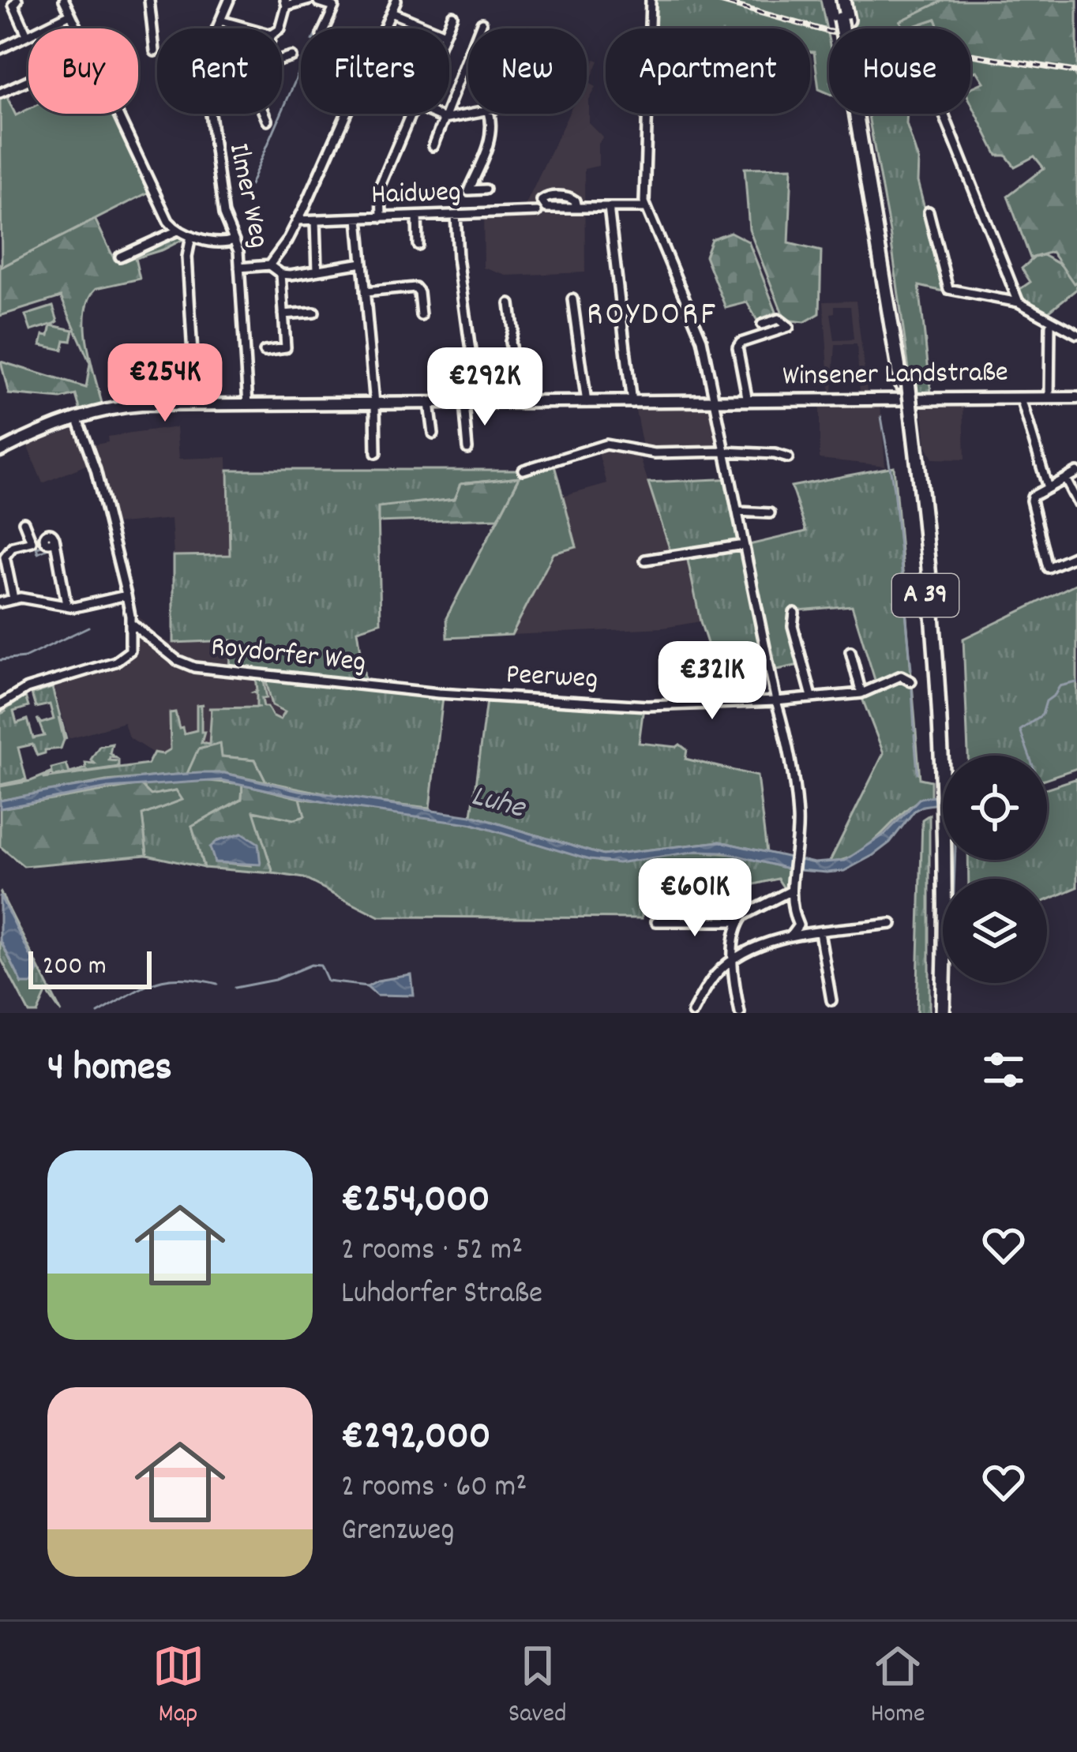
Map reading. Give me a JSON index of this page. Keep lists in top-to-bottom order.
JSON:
{
  "streets": {
    "highway": ["A 39"],
    "main road": ["Winsener Landstraße"],
    "street": [
      "Haidweg",
      "Ilmer Weg",
      "Roydorfer Weg",
      "Peerweg"
    ]
  },
  "crossings": [
    ["Ilmer Weg", "Winsener Landstraße"],
    ["Roydorfer Weg", "Peerweg"]
  ],
  "districts": ["ROYDORF"],
  "water": ["Luhe"],
  "scale_bar": "200 m",
  "page": {
    "chip": [
      "Buy",
      "Rent",
      "Filters",
      "New",
      "Apartment",
      "House"
    ],
    "price": [
      "€254K",
      "€292K",
      "€321K",
      "€601K"
    ],
    "scale": "200 m",
    "heading": "4 homes",
    "list": [
      {
        "name": "€254,000",
        "note": "2 rooms · 52 m² · Luhdorfer Straße"
      },
      {
        "name": "€292,000",
        "note": "2 rooms · 60 m² · Grenzweg"
      }
    ],
    "tabs": ["Map", "Saved", "Home"]
  }
}
